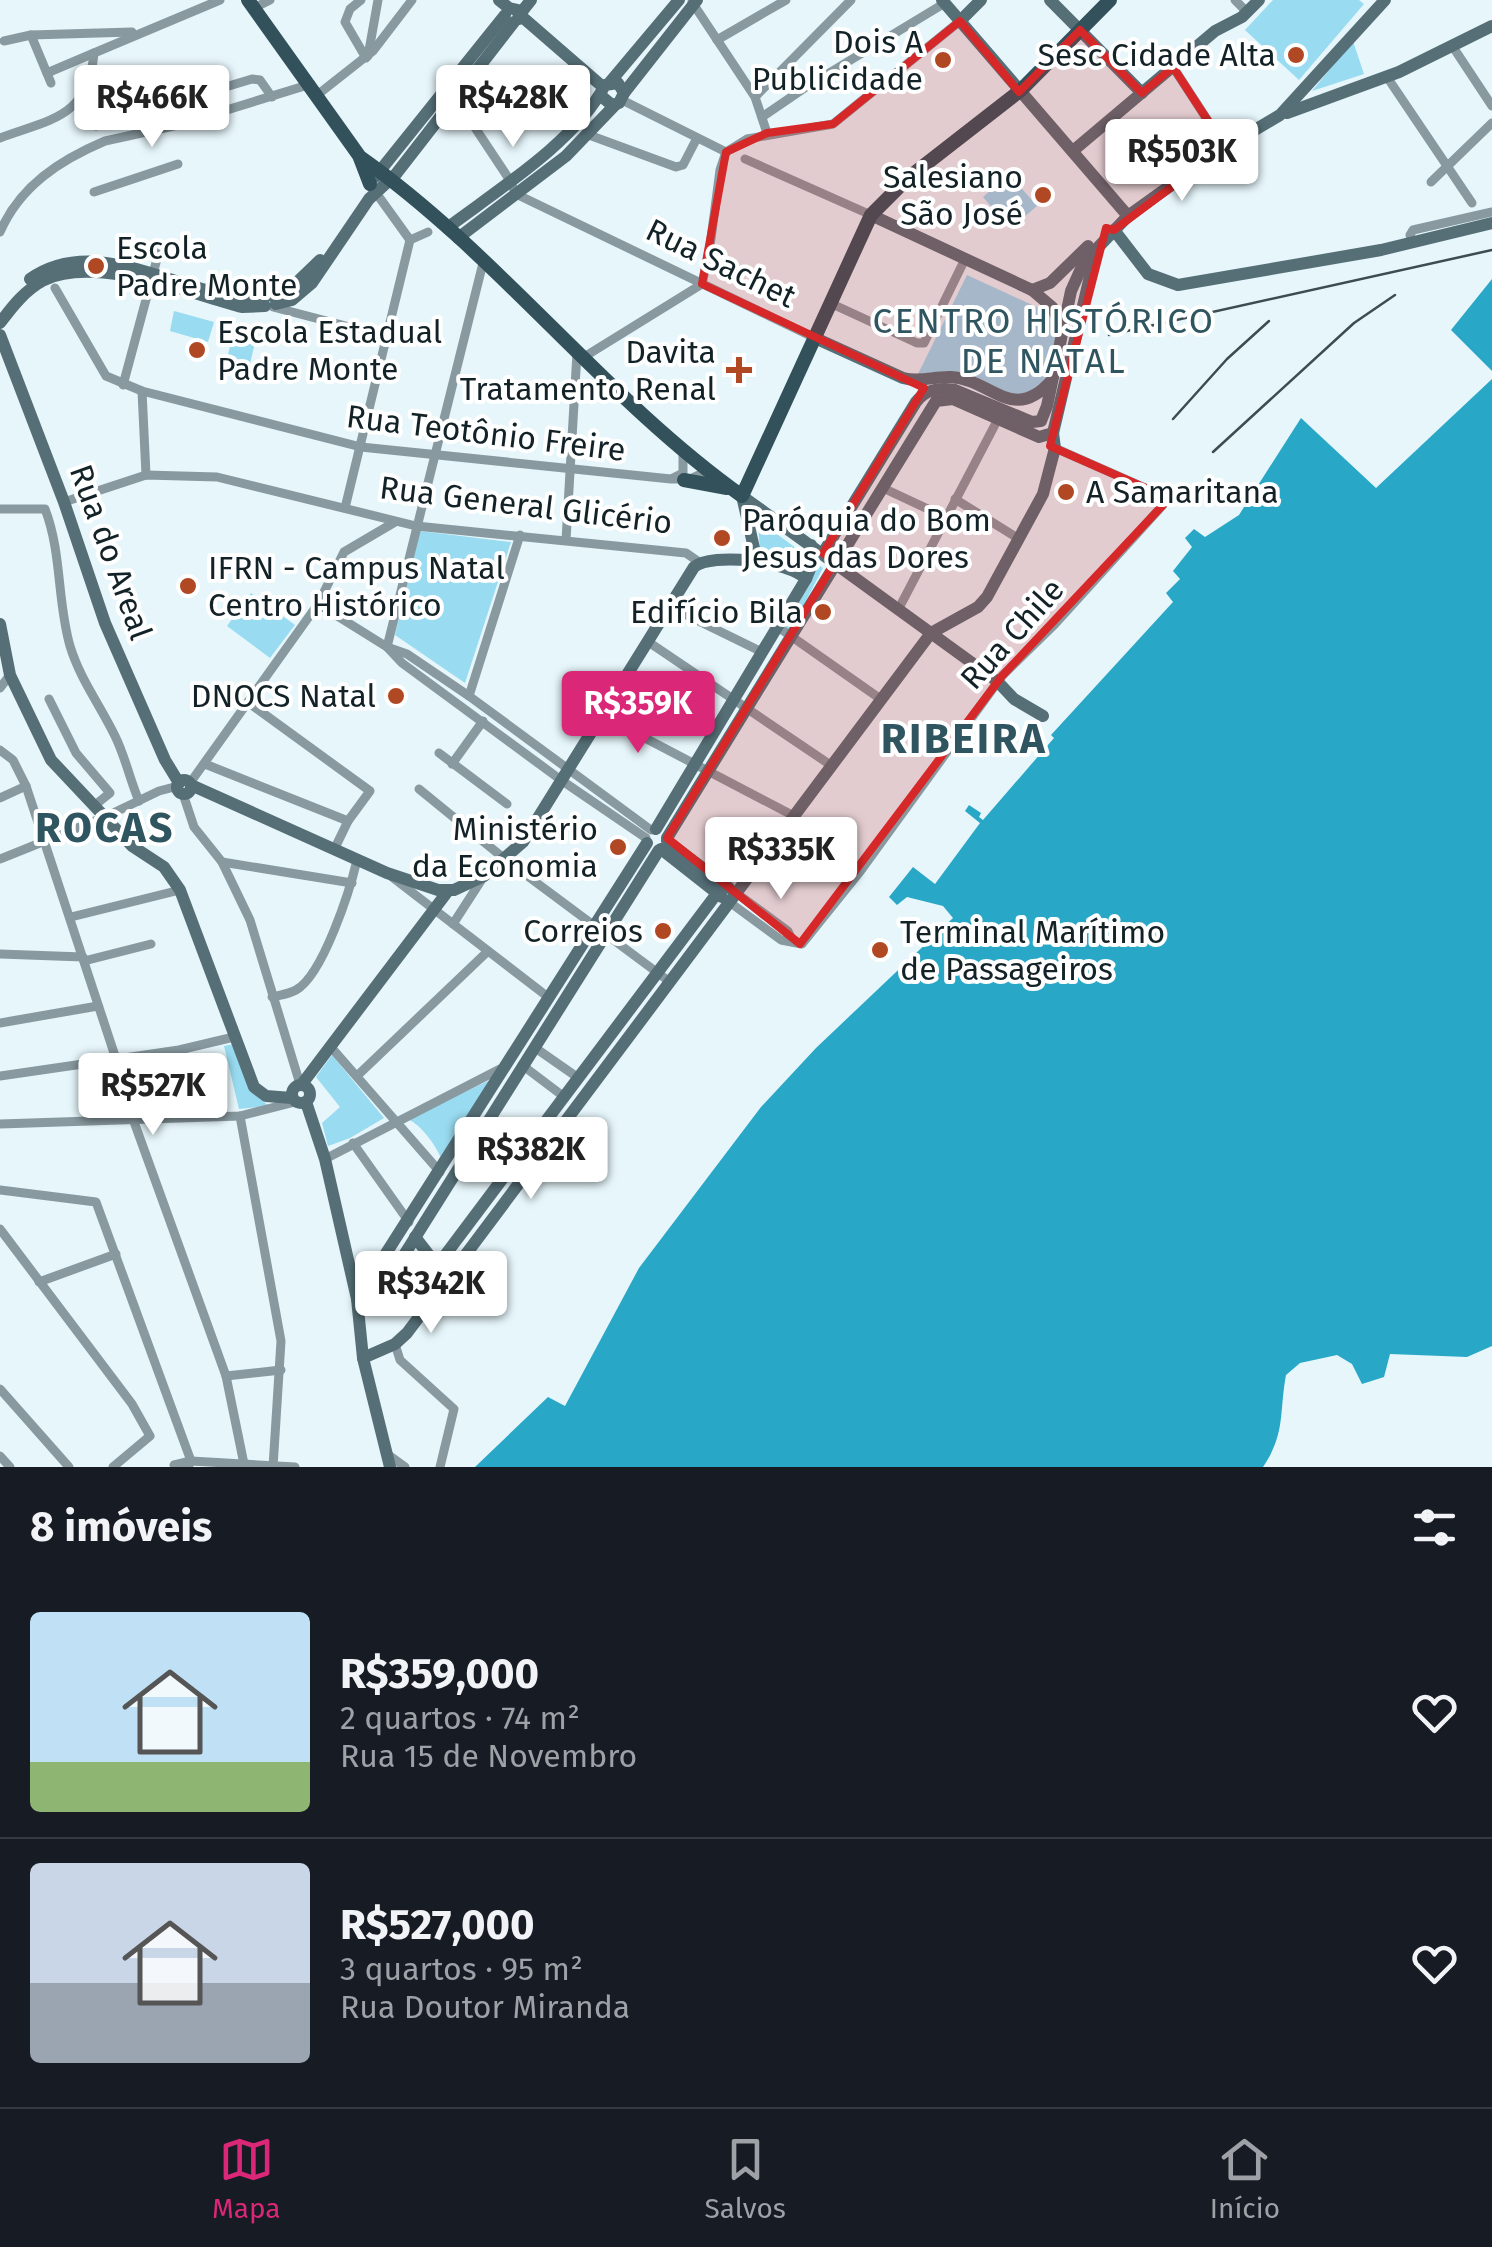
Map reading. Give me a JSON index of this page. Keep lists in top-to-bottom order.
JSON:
{
  "streets": {
    "main road": ["Rua Sachet", "Rua General Glicério", "Rua do Areal"],
    "street": ["Rua Teotônio Freire", "Rua Chile"]
  },
  "crossings": [
    ["Rua General Glicério", "Rua do Areal"]
  ],
  "districts": ["CENTRO HISTÓRICO DE NATAL", "RIBEIRA", "ROCAS"],
  "places": {
    "other": [
      "Sesc Cidade Alta",
      "Dois A Publicidade",
      "Salesiano São José",
      "Escola Padre Monte",
      "Escola Estadual Padre Monte",
      "A Samaritana",
      "Paróquia do Bom Jesus das Dores",
      "IFRN - Campus Natal Centro Histórico",
      "Edifício Bila",
      "DNOCS Natal",
      "Ministério da Economia",
      "Correios",
      "Terminal Marítimo de Passageiros"
    ],
    "health": ["Davita Tratamento Renal"]
  },
  "page": {
    "price": [
      "R$466K",
      "R$428K",
      "R$503K",
      "R$359K",
      "R$335K",
      "R$527K",
      "R$382K",
      "R$342K"
    ],
    "heading": "8 imóveis",
    "list": [
      {
        "name": "R$359,000",
        "note": "2 quartos · 74 m² · Rua 15 de Novembro"
      },
      {
        "name": "R$527,000",
        "note": "3 quartos · 95 m² · Rua Doutor Miranda"
      }
    ],
    "tabs": ["Mapa", "Salvos", "Início"]
  }
}
